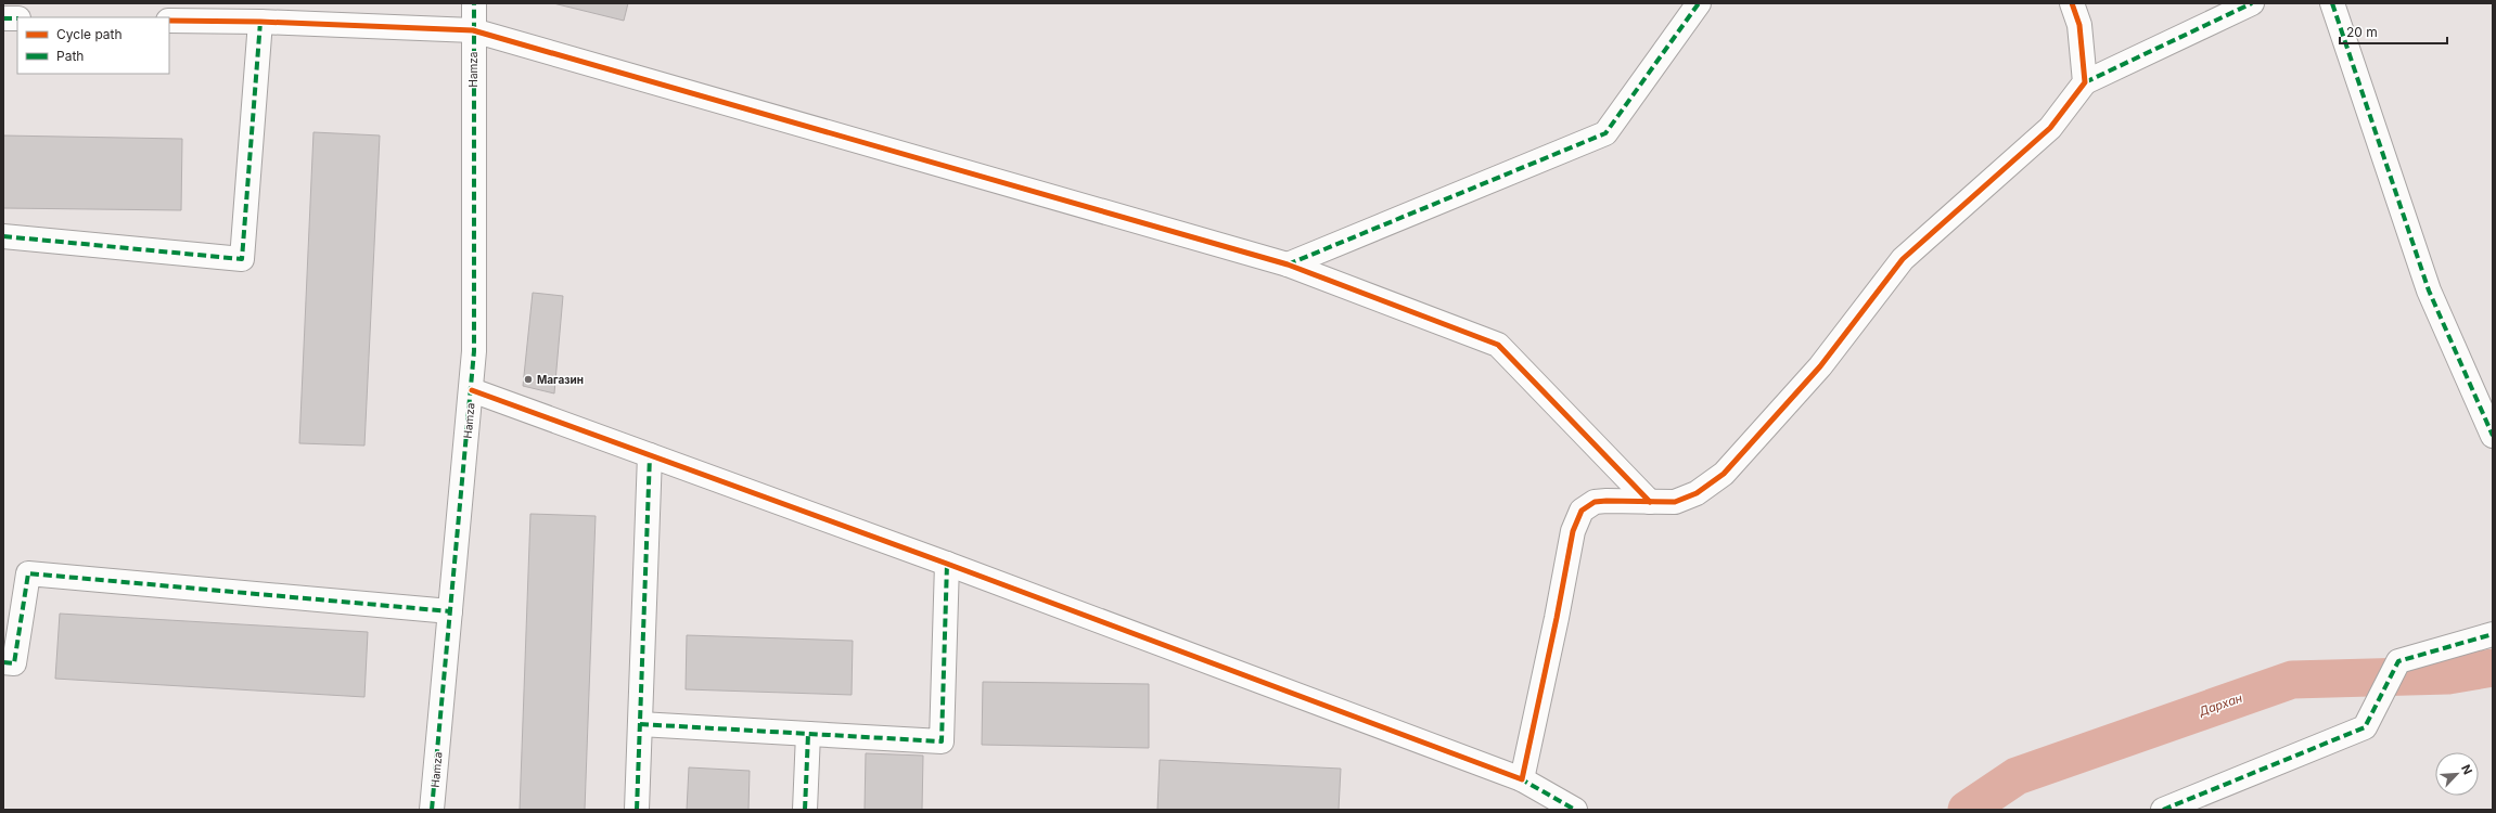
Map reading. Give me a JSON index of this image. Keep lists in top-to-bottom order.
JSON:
{
  "streets": {
    "street": ["Hamza"]
  },
  "water": ["Дархан"],
  "places": ["Магазин"],
  "legend": ["Cycle path", "Path"],
  "scale_bar": "20 m",
  "north": "top right"
}
